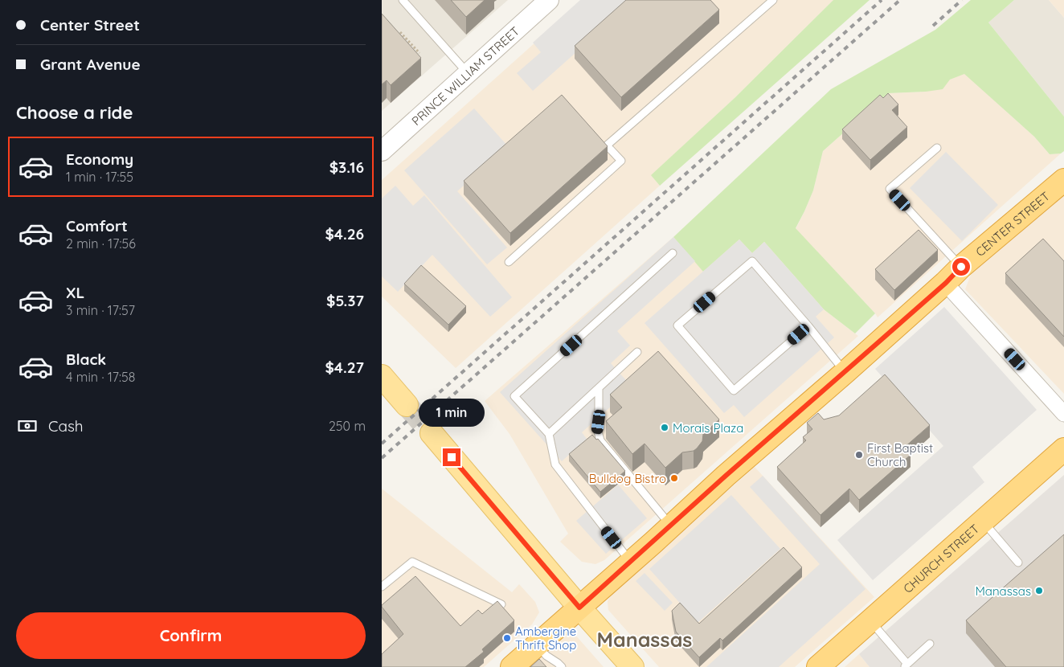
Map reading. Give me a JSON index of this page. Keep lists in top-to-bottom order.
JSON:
{
  "streets": {
    "highway": ["CENTER STREET", "CHURCH STREET"],
    "street": ["PRINCE WILLIAM STREET"]
  },
  "districts": ["Manassas"],
  "places": [
    "Morais Plaza",
    "First Baptist Church",
    "Bulldog Bistro",
    "Manassas",
    "Ambergine Thrift Shop"
  ],
  "page": {
    "banner": ["Center Street", "Grant Avenue"],
    "heading": "Choose a ride",
    "list": [
      {
        "name": "Economy",
        "note": "1 min · 17:55",
        "value": "$3.16"
      },
      {
        "name": "Comfort",
        "note": "2 min · 17:56",
        "value": "$4.26"
      },
      {
        "name": "XL",
        "note": "3 min · 17:57",
        "value": "$5.37"
      },
      {
        "name": "Black",
        "note": "4 min · 17:58",
        "value": "$4.27"
      }
    ],
    "bubble": "1 min",
    "pay": ["Cash", "250 m"],
    "buttons": "Confirm"
  }
}
